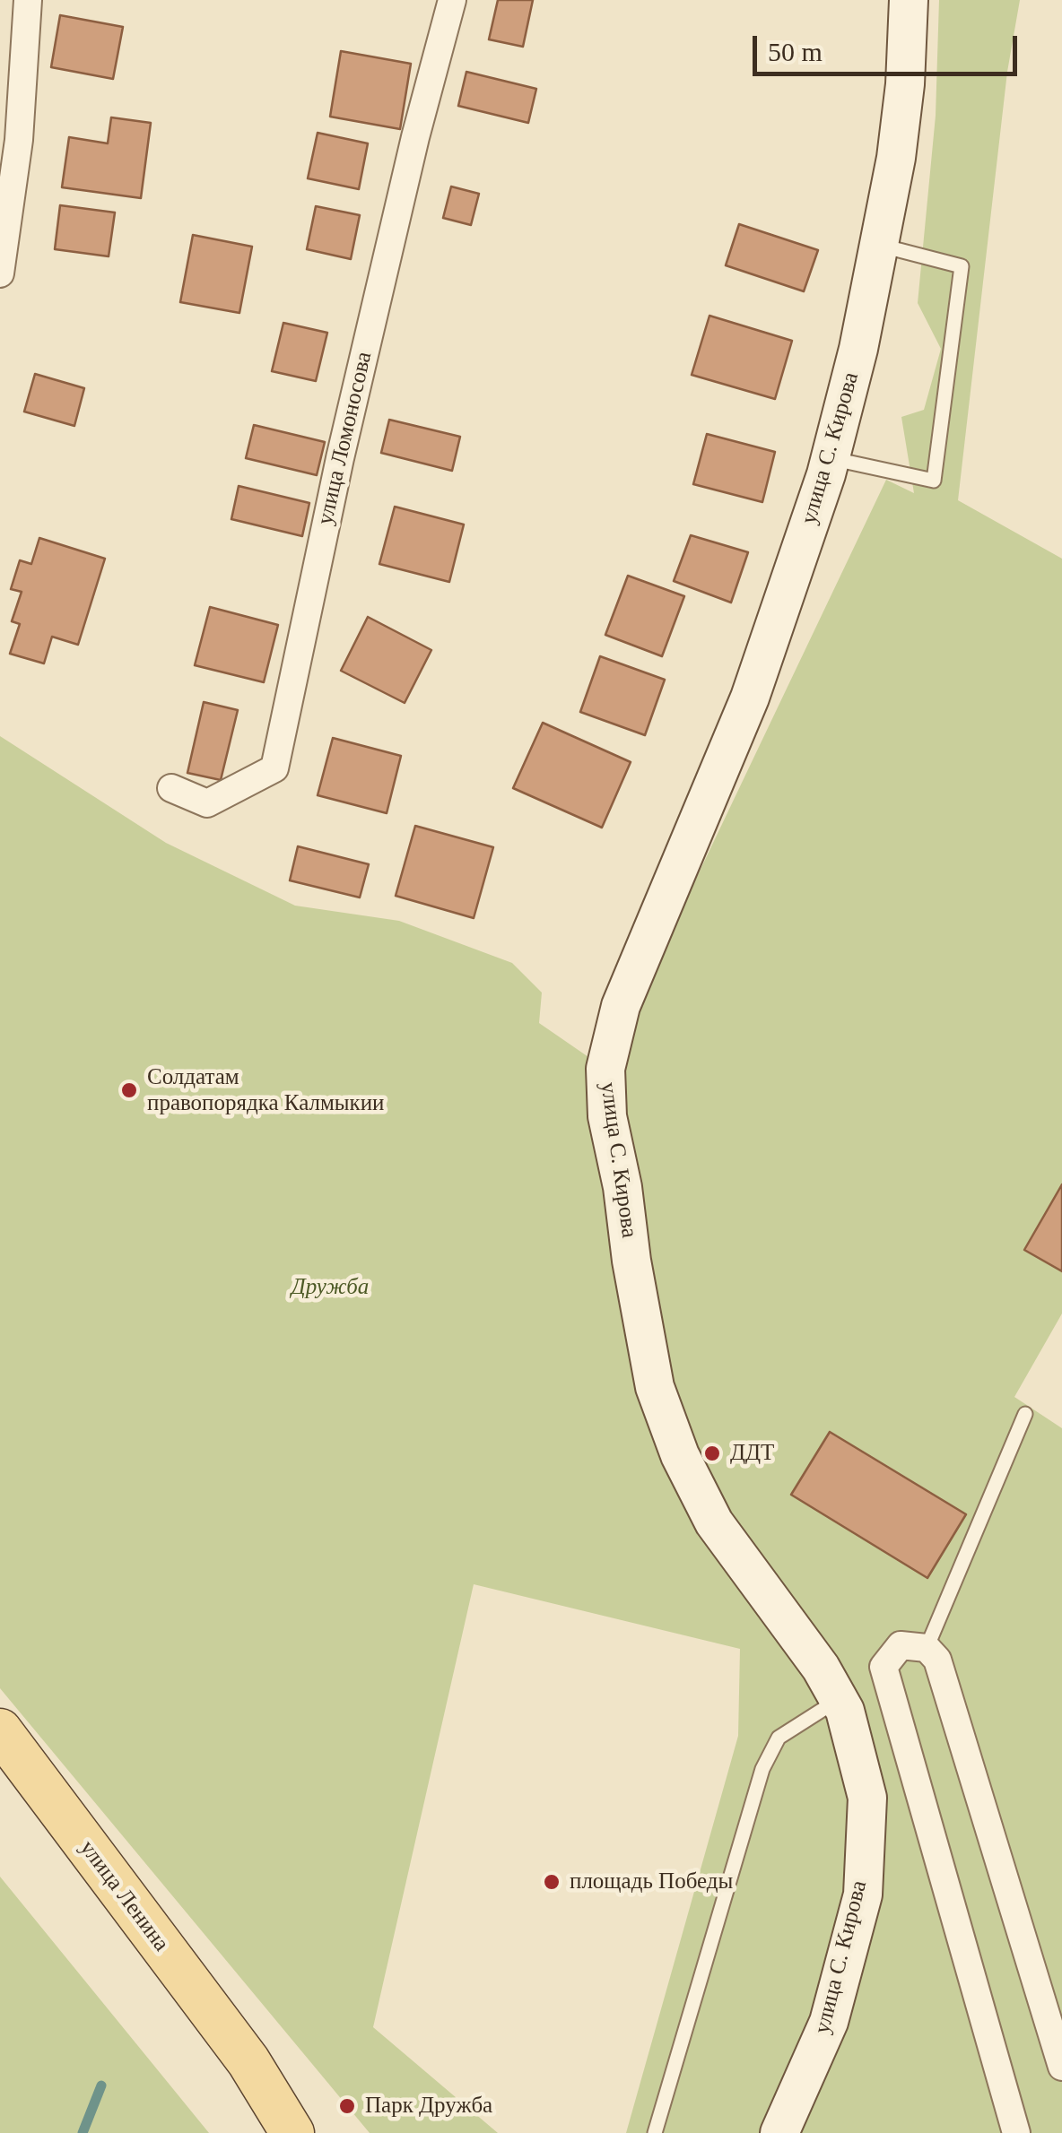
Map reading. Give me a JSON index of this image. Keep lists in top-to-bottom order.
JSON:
{
  "streets": {
    "main road": ["улица С. Кирова", "улица Ленина"],
    "street": ["улица Ломоносова"]
  },
  "parks": ["Дружба"],
  "places": [
    "Солдатам правопорядка Калмыкии",
    "ДДТ",
    "площадь Победы",
    "Парк Дружба"
  ],
  "scale_bar": "50 m"
}
